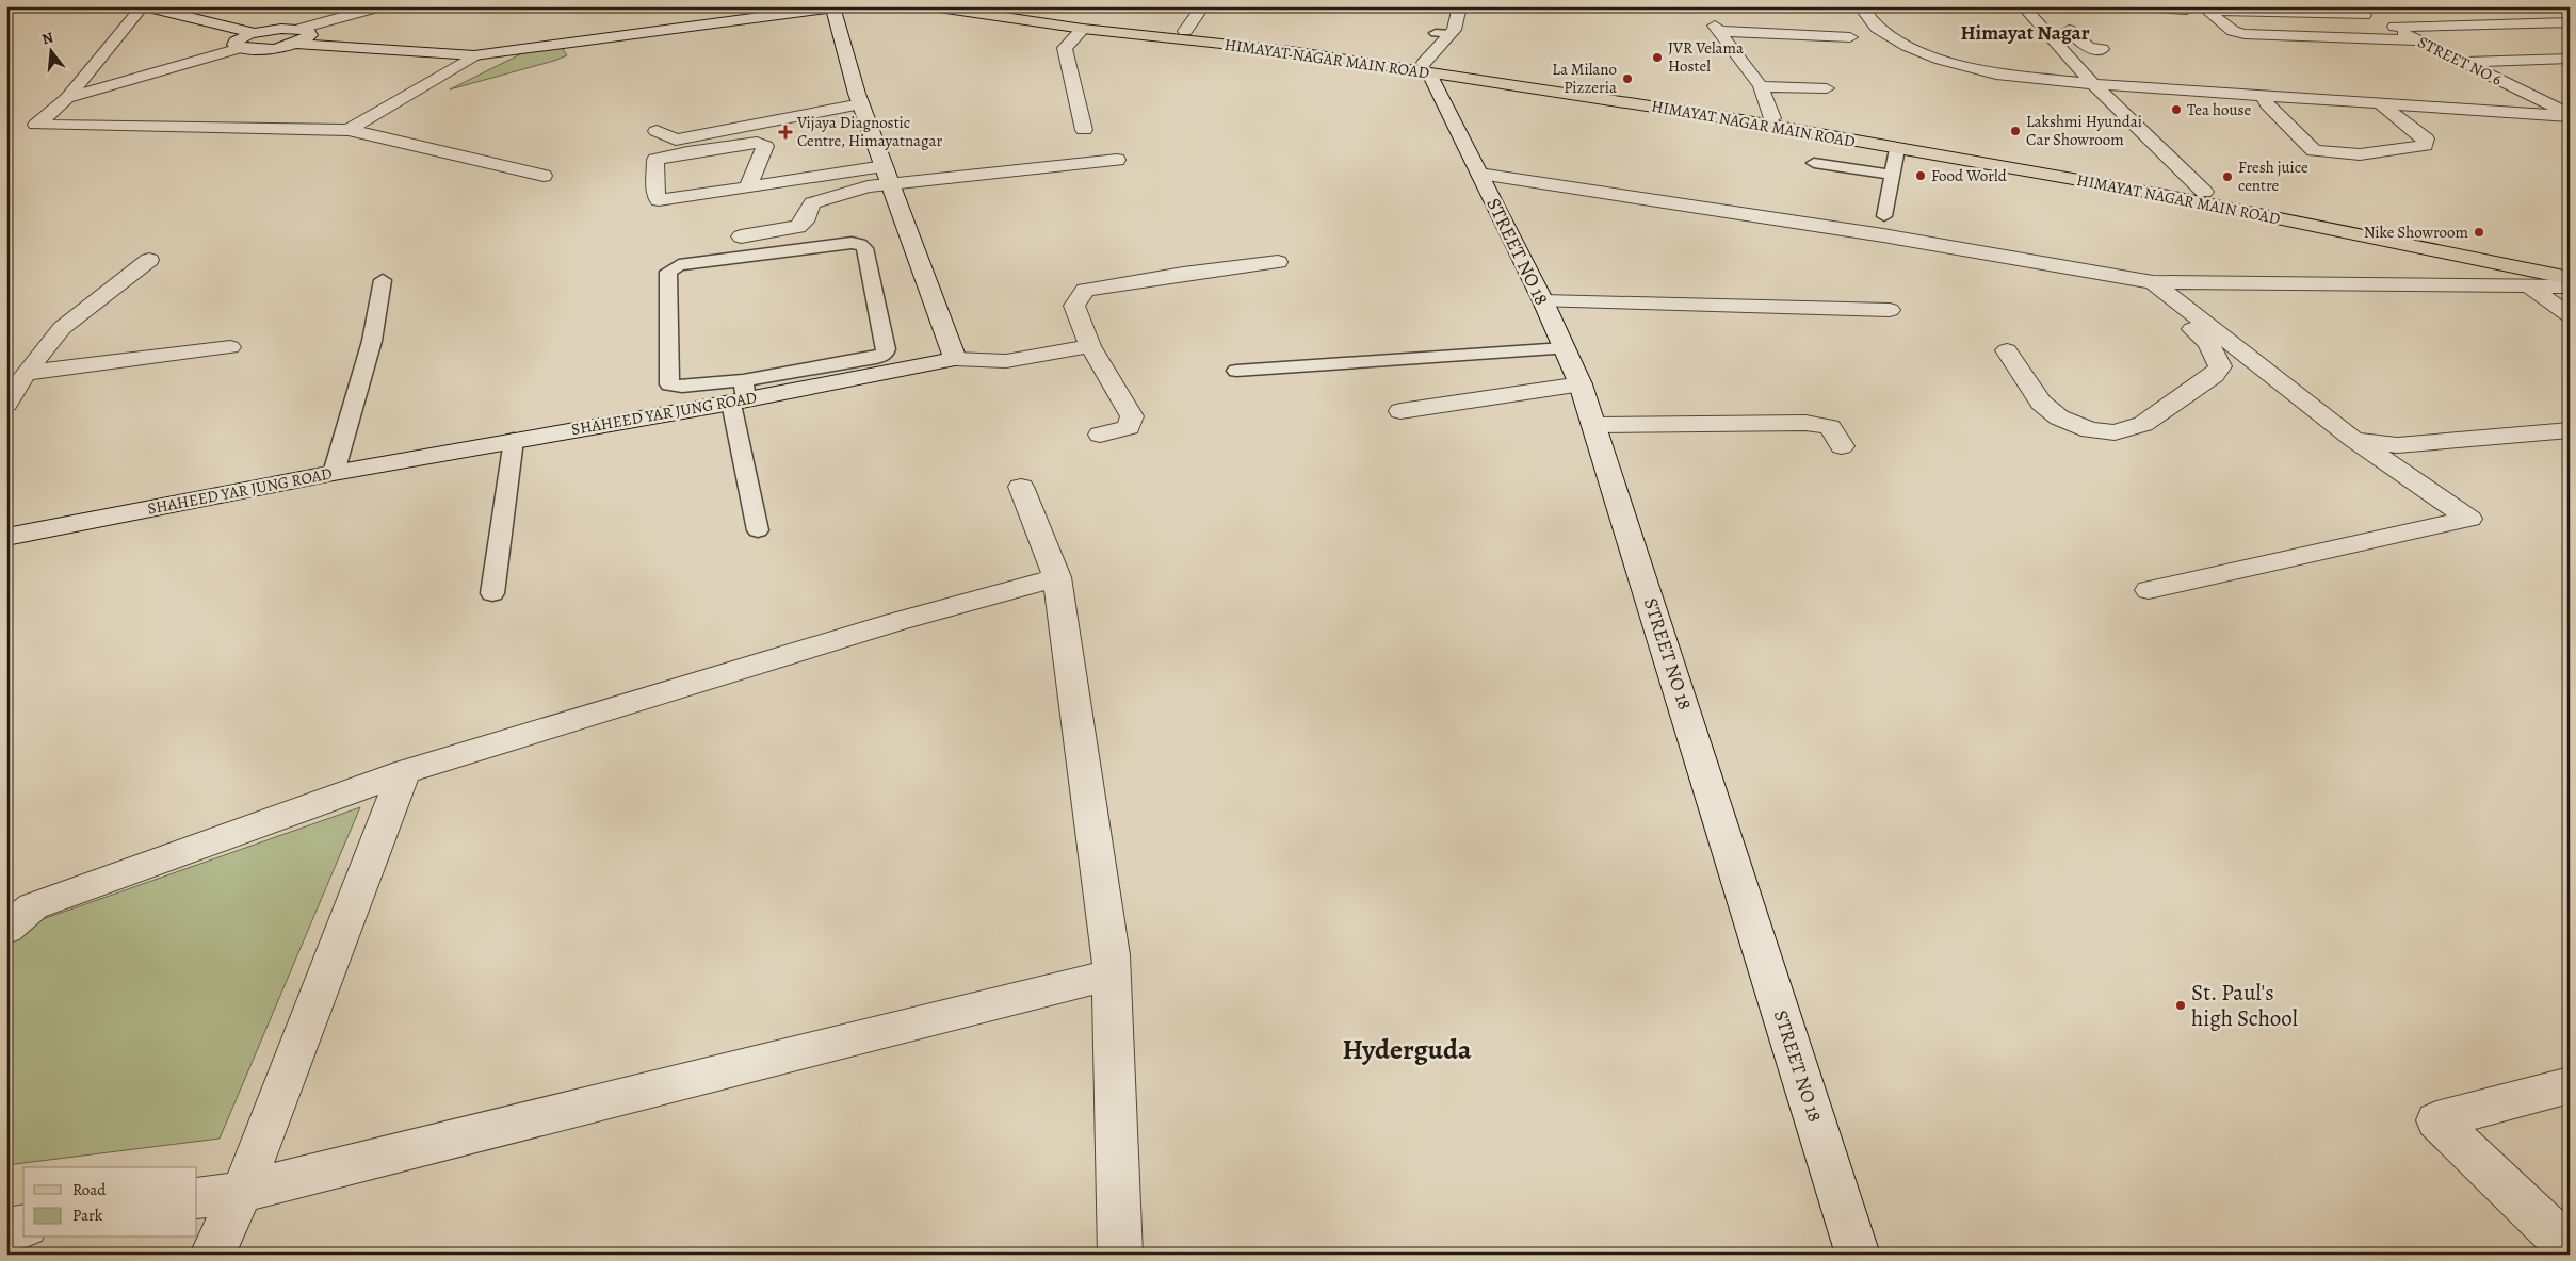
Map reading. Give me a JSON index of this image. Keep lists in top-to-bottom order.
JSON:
{
  "streets": {
    "main road": ["HIMAYAT NAGAR MAIN ROAD"],
    "street": ["STREET NO 6", "STREET NO 18", "SHAHEED YAR JUNG ROAD"]
  },
  "crossings": [
    ["HIMAYAT NAGAR MAIN ROAD", "STREET NO 18"]
  ],
  "districts": ["Himayat Nagar", "Hyderguda"],
  "places": {
    "other": [
      "JVR Velama Hostel",
      "La Milano Pizzeria",
      "Tea house",
      "Lakshmi Hyundai Car Showroom",
      "Food World",
      "Fresh juice centre",
      "Nike Showroom",
      "St. Paul's high School"
    ],
    "health": ["Vijaya Diagnostic Centre, Himayatnagar"]
  },
  "legend": ["Road", "Park"],
  "north": "top"
}
